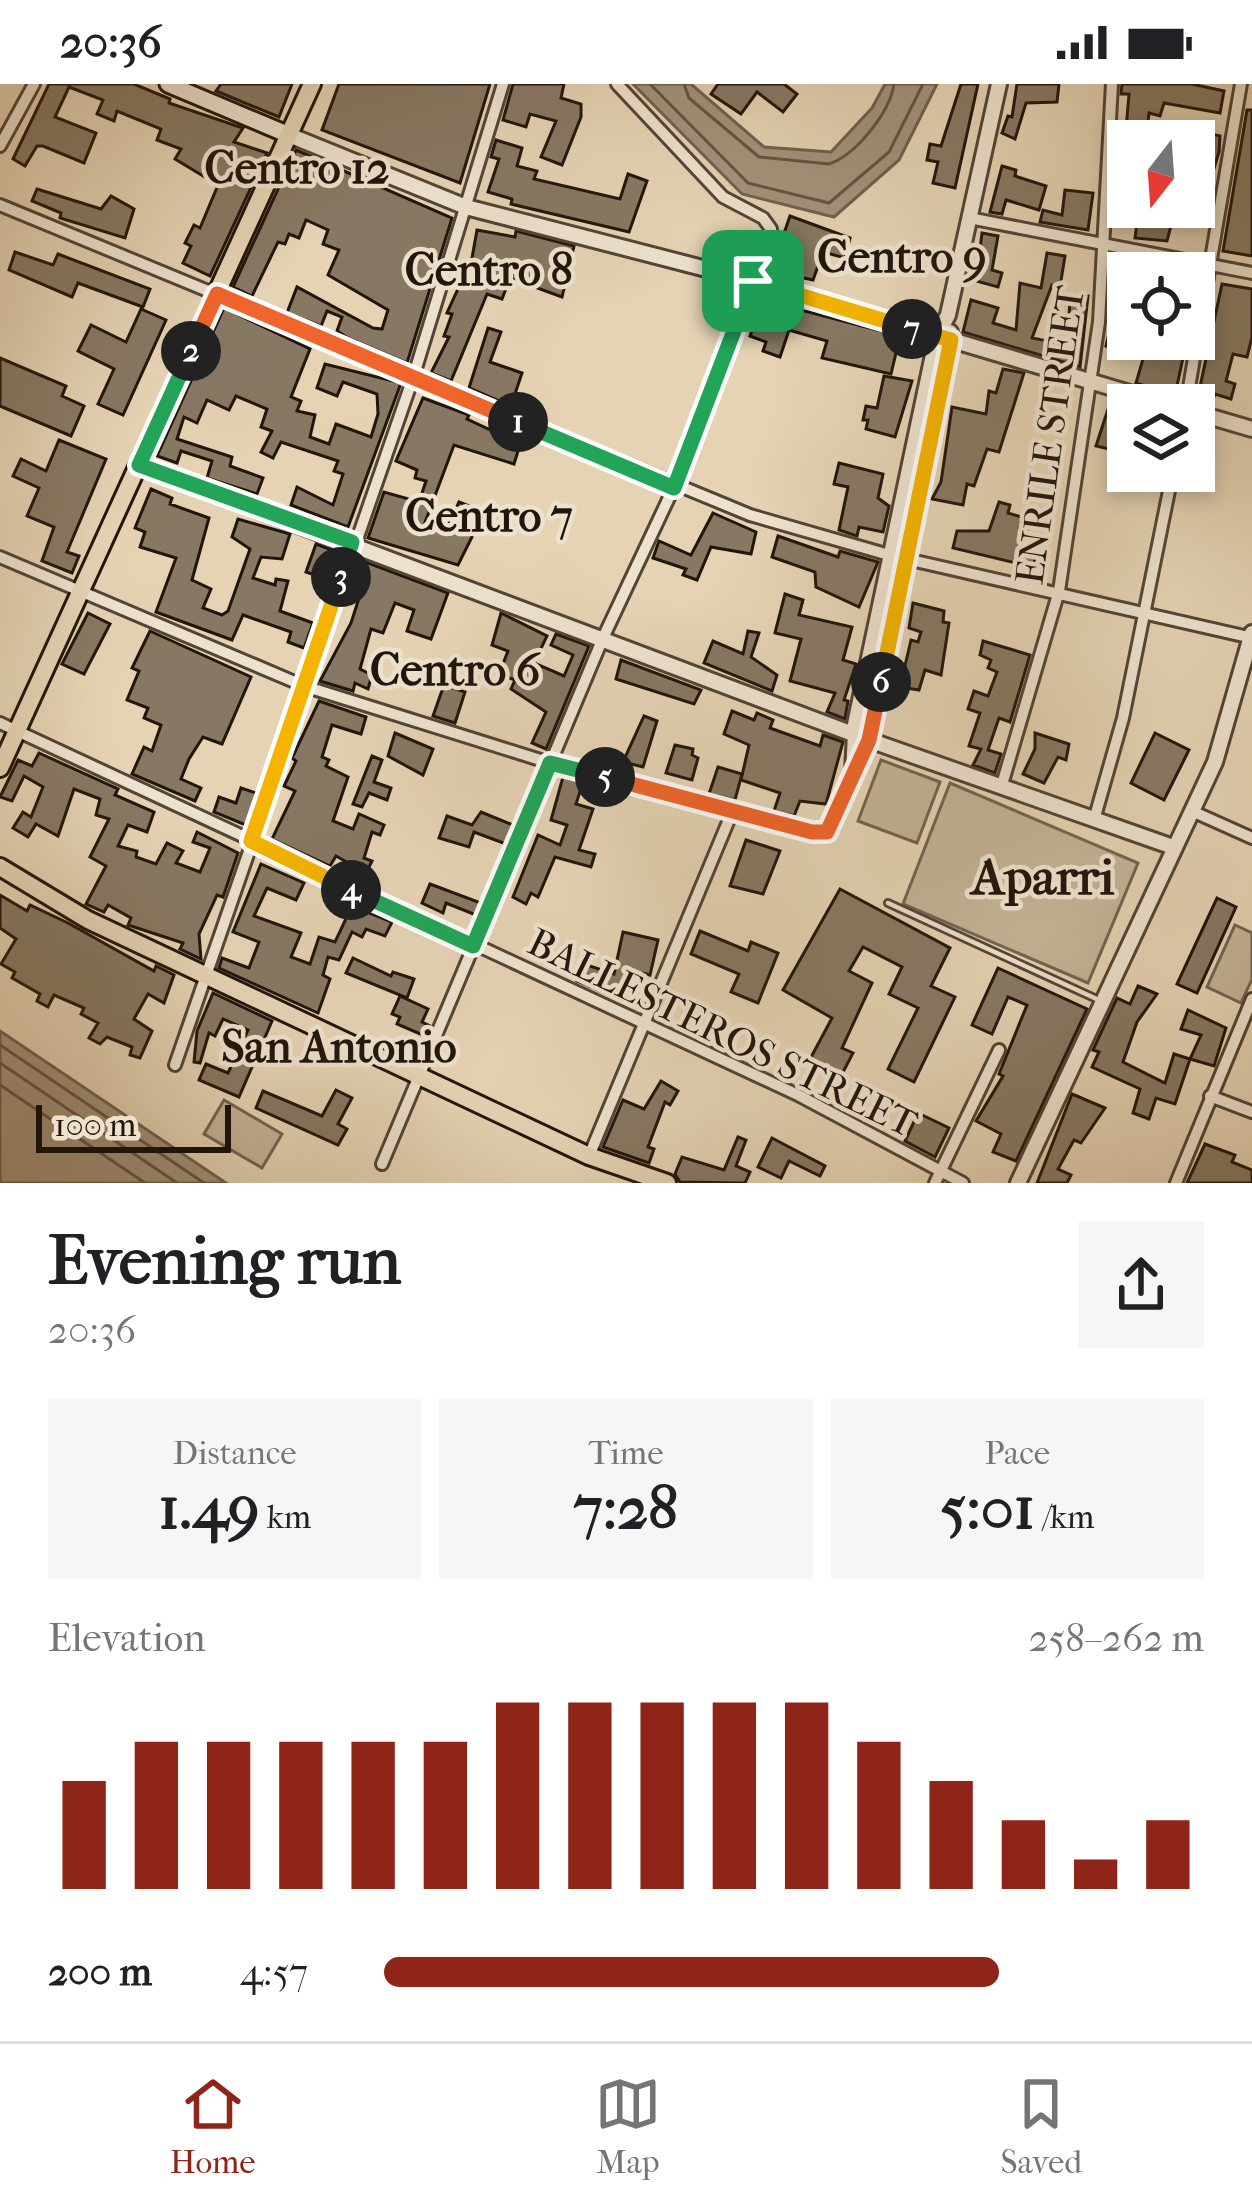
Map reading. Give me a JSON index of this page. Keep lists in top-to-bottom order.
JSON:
{
  "streets": {
    "street": ["ENRILE STREET", "BALLESTEROS STREET"]
  },
  "districts": [
    "Centro 12",
    "Centro 9",
    "Centro 8",
    "Centro 7",
    "Centro 6",
    "Aparri",
    "San Antonio"
  ],
  "scale_bar": "100 m",
  "north": "bottom",
  "page": {
    "status": "20:36",
    "pins": [
      "7",
      "2",
      "1",
      "3",
      "6",
      "5",
      "4"
    ],
    "scale": "100 m",
    "heading": ["Evening run", "20:36"],
    "stats": [
      ["Distance", "1.49 km"],
      ["Time", "7:28"],
      ["Pace", "5:01 /km"]
    ],
    "chart": ["Elevation", "258–262 m"],
    "list": [
      {
        "name": "200 m",
        "note": "4:57"
      }
    ],
    "tabs": ["Home", "Map", "Saved"]
  }
}
